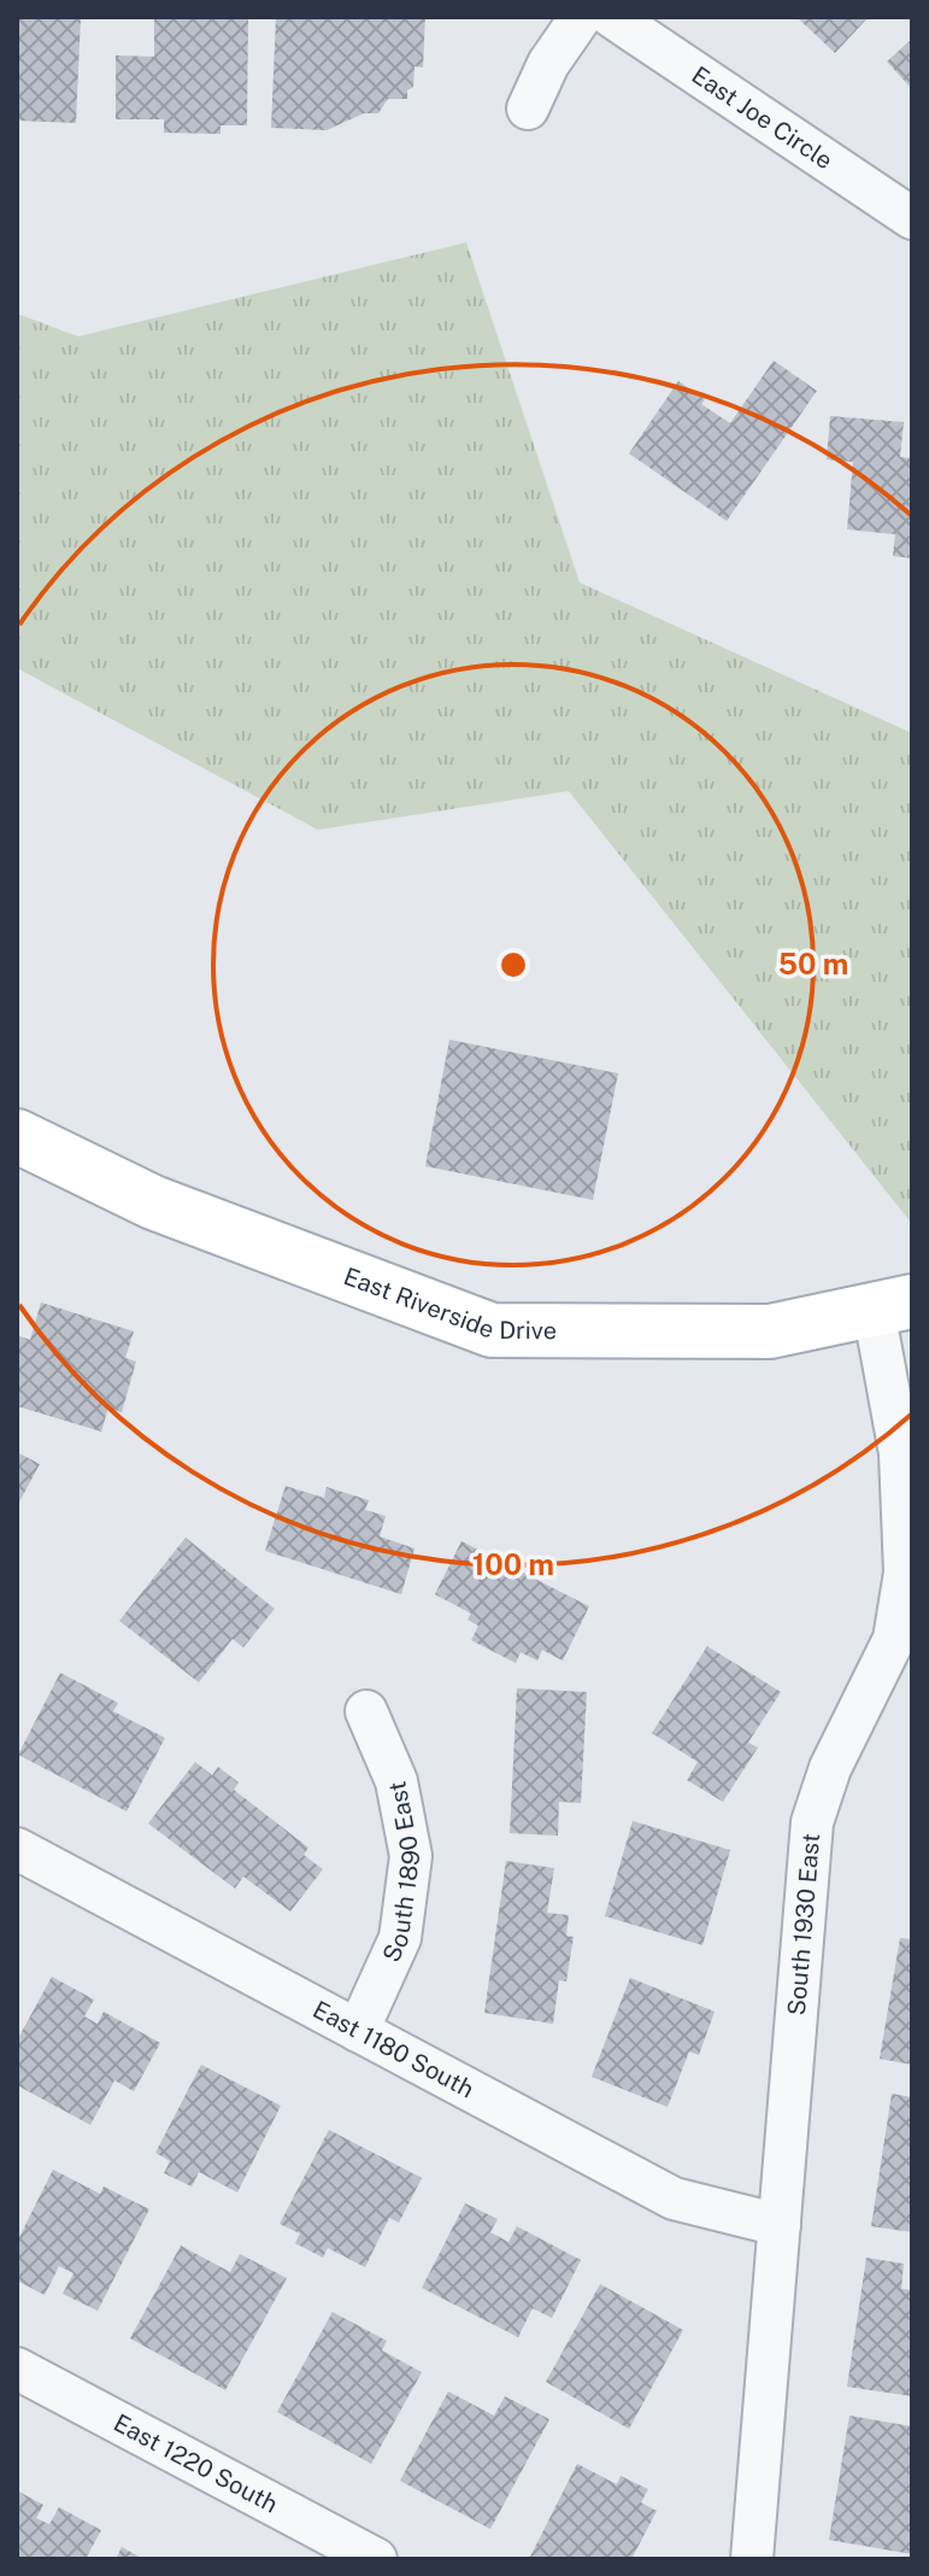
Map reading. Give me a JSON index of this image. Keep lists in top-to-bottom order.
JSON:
{
  "streets": {
    "main road": ["East Riverside Drive"],
    "street": [
      "East Joe Circle",
      "South 1890 East",
      "South 1930 East",
      "East 1180 South",
      "East 1220 South"
    ]
  },
  "crossings": [
    ["East Riverside Drive", "South 1930 East"],
    ["South 1890 East", "East 1180 South"],
    ["South 1930 East", "East 1180 South"]
  ],
  "rings": ["50 m", "100 m"]
}
